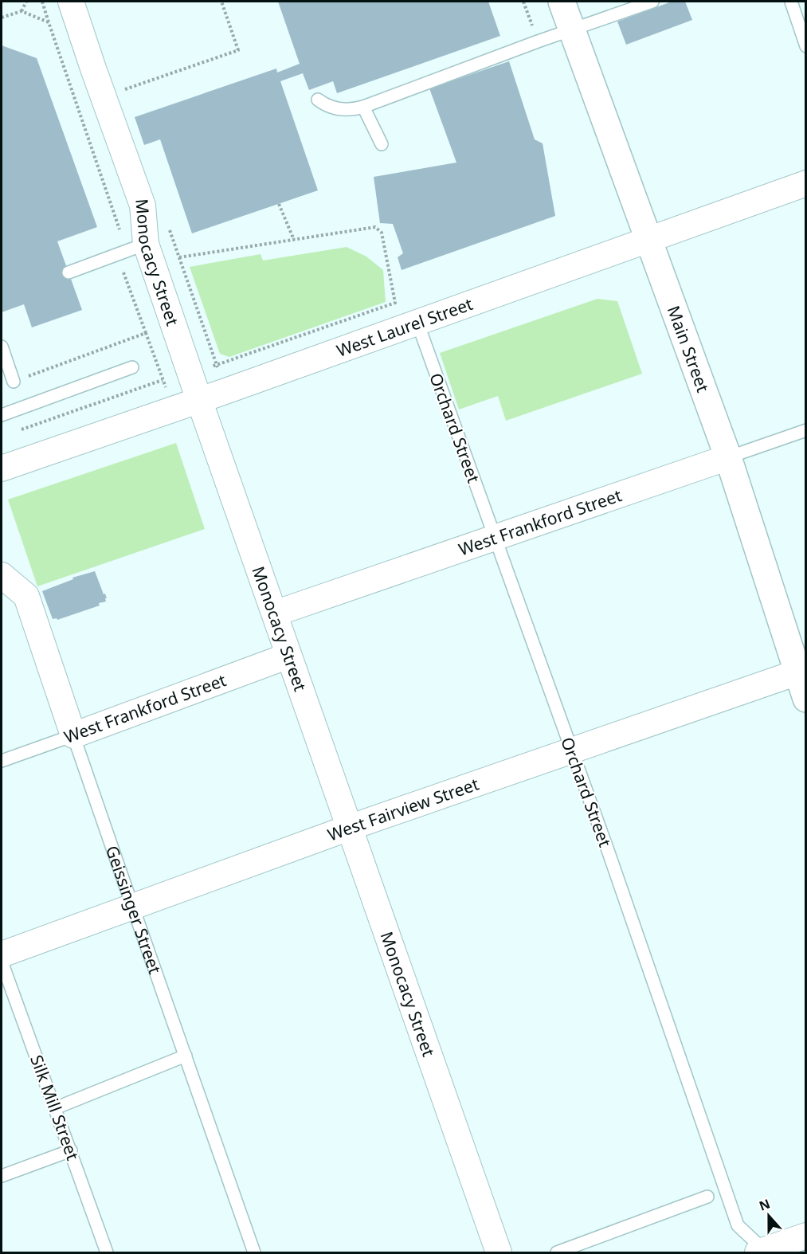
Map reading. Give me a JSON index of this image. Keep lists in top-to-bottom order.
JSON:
{
  "streets": {
    "street": [
      "Monocacy Street",
      "West Laurel Street",
      "Main Street",
      "West Frankford Street",
      "West Fairview Street",
      "Geissinger Street"
    ],
    "lane": ["Orchard Street", "Silk Mill Street"]
  },
  "crossings": [
    ["Monocacy Street", "West Laurel Street"],
    ["Monocacy Street", "West Frankford Street"],
    ["Monocacy Street", "West Fairview Street"],
    ["West Laurel Street", "Main Street"],
    ["West Laurel Street", "Orchard Street"],
    ["Main Street", "West Frankford Street"],
    ["Main Street", "West Fairview Street"],
    ["Orchard Street", "West Frankford Street"],
    ["Orchard Street", "West Fairview Street"],
    ["West Frankford Street", "Geissinger Street"],
    ["West Fairview Street", "Geissinger Street"]
  ],
  "north": "top"
}
